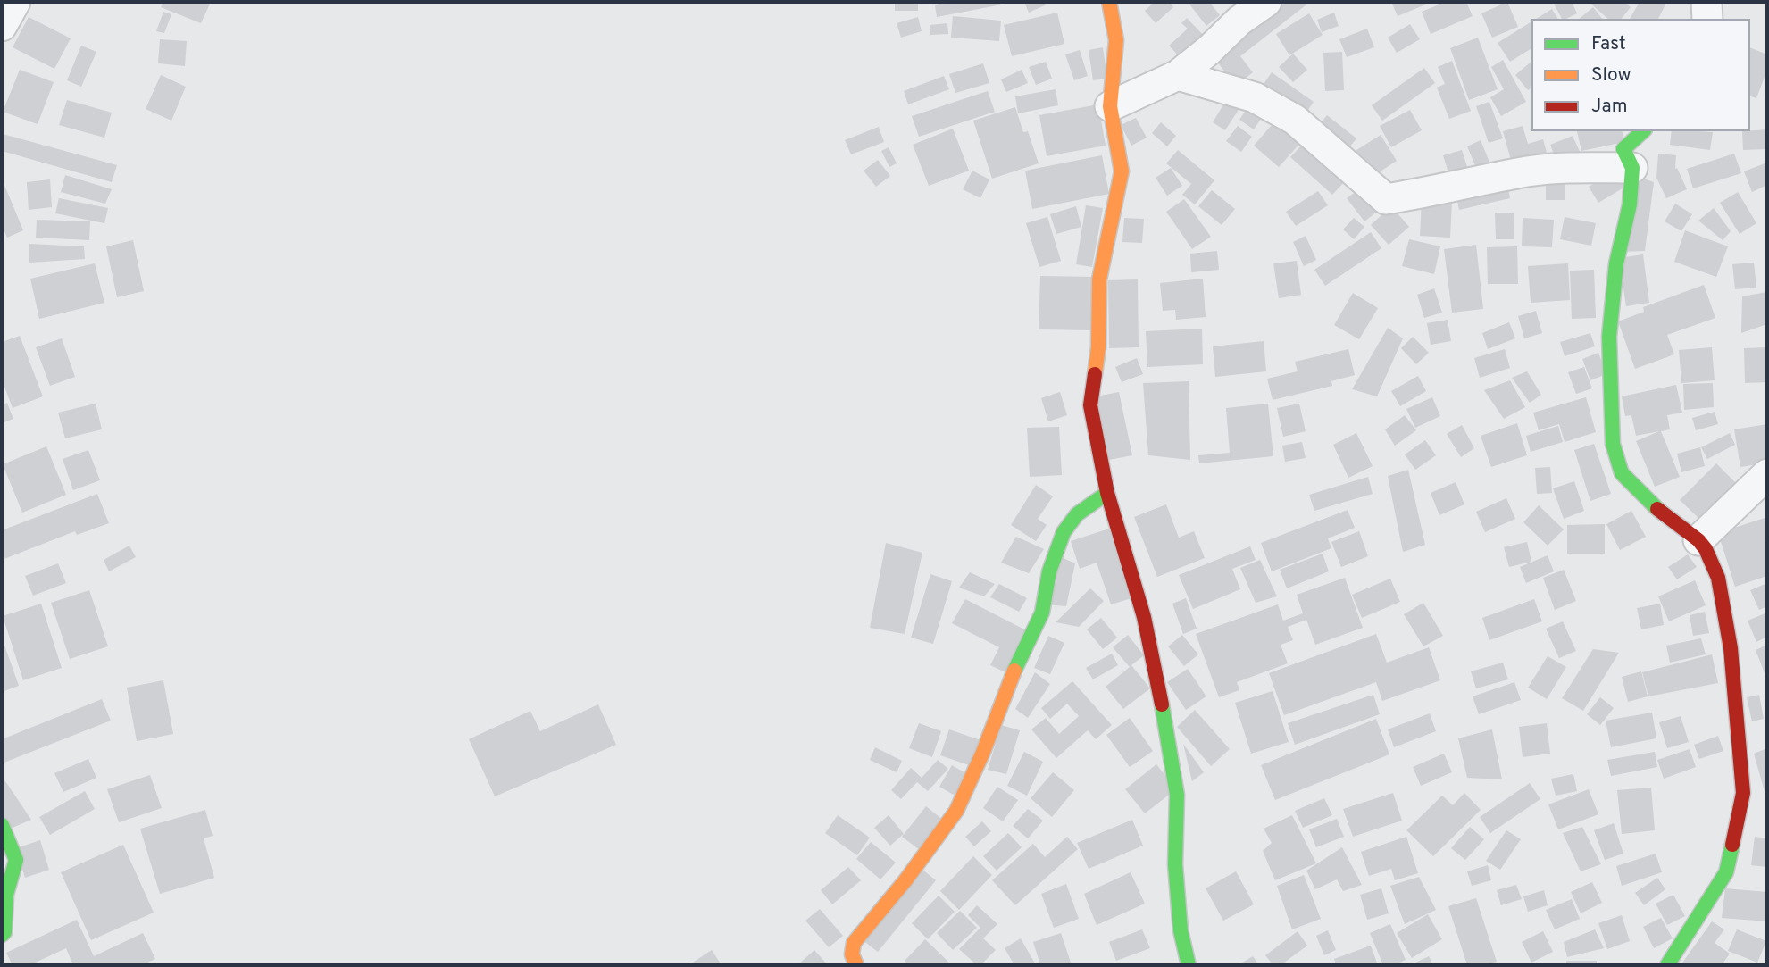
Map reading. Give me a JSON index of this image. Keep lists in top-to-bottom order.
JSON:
{
  "legend": ["Fast", "Slow", "Jam"]
}
